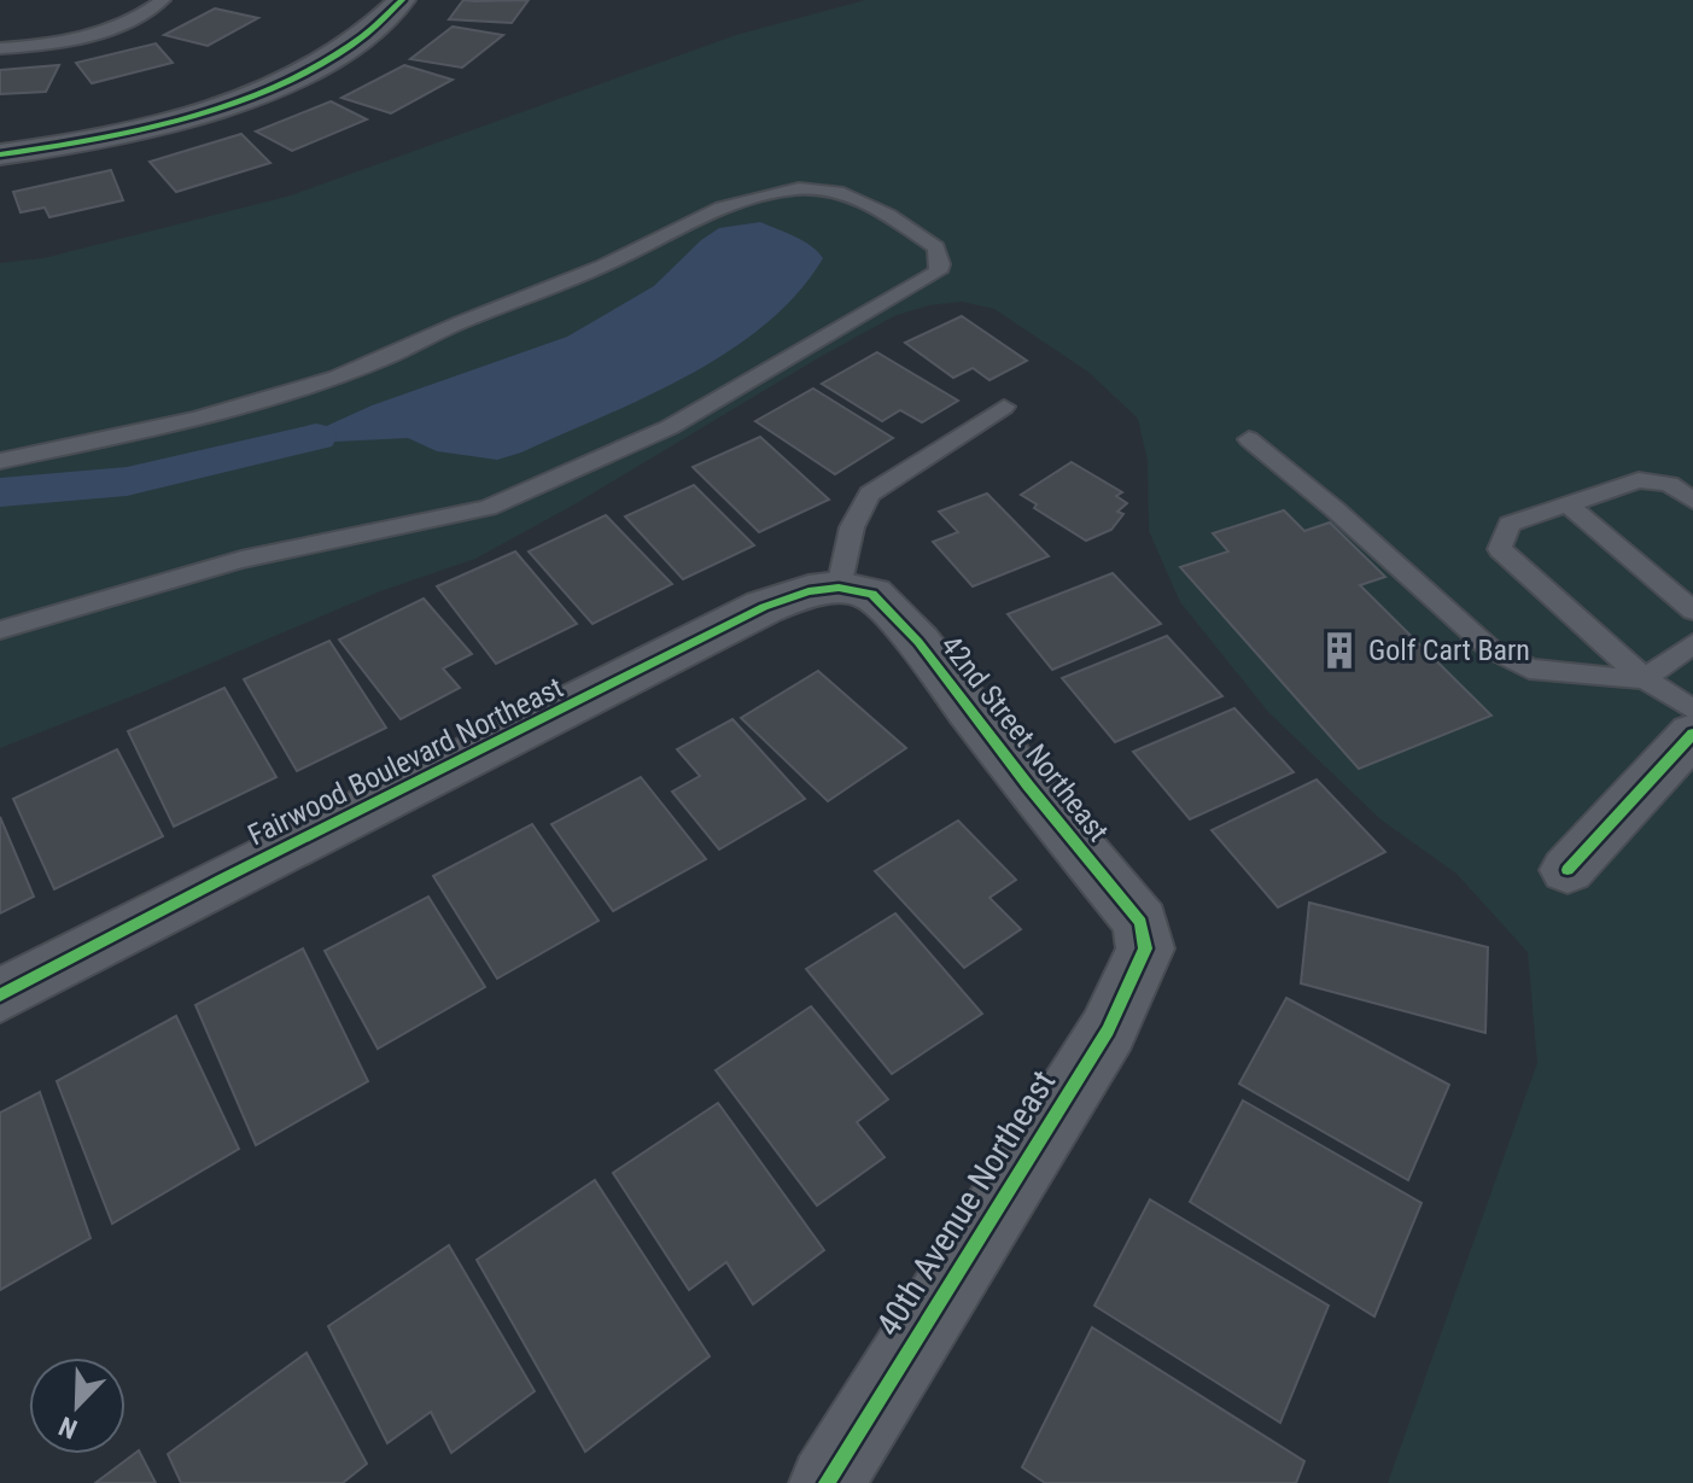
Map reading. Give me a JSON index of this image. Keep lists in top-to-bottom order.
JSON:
{
  "streets": {
    "street": ["42nd Street Northeast", "Fairwood Boulevard Northeast", "40th Avenue Northeast"]
  },
  "crossings": [
    ["42nd Street Northeast", "Fairwood Boulevard Northeast"],
    ["42nd Street Northeast", "40th Avenue Northeast"]
  ],
  "places": {
    "building": ["Golf Cart Barn"]
  },
  "north": "bottom left"
}
